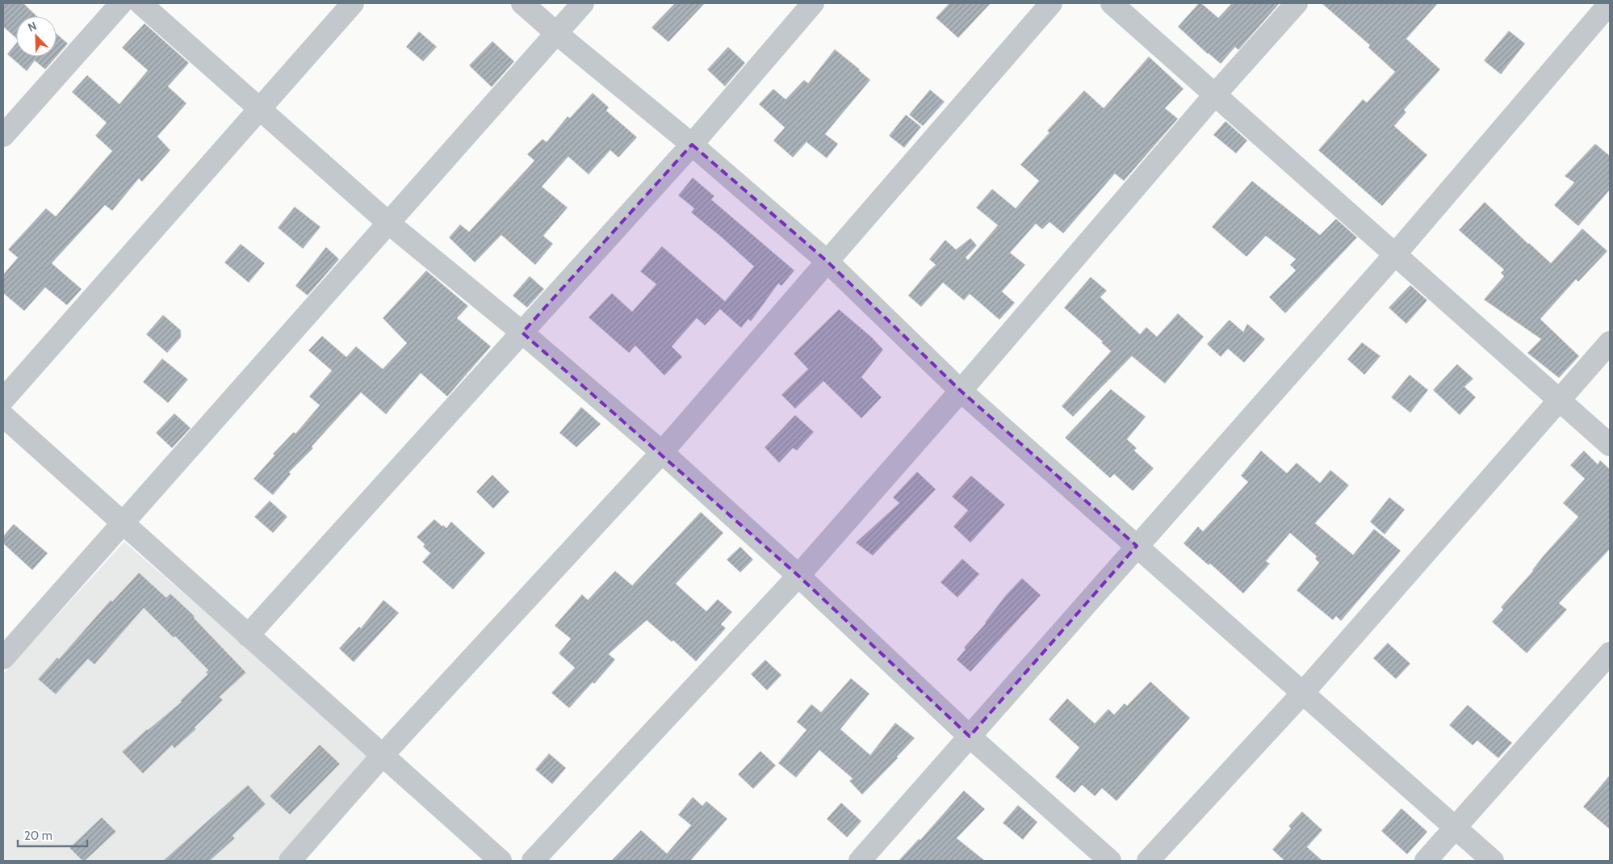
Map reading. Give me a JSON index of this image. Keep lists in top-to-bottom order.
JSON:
{
  "scale_bar": "20 m",
  "north": "top left"
}
